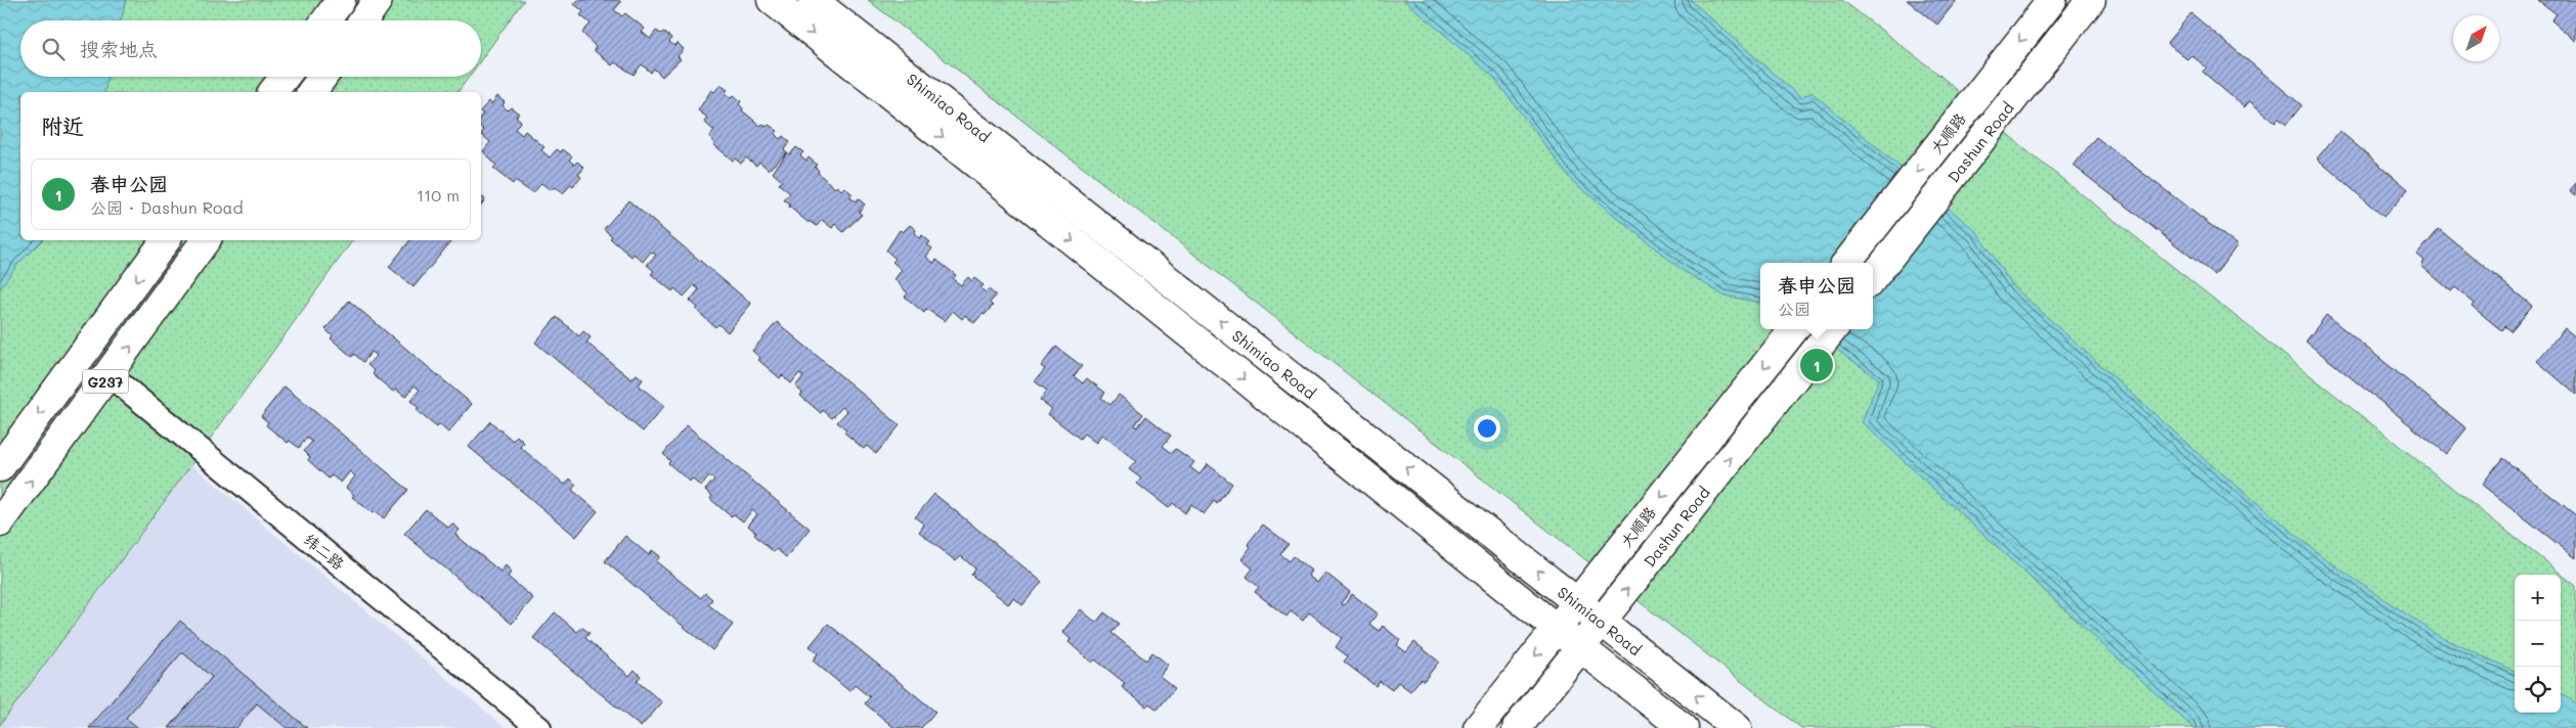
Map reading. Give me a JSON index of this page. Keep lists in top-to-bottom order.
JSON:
{
  "streets": {
    "main road": [
      "Shimiao Road",
      "大顺路",
      "Dashun Road",
      "G237"
    ],
    "street": ["纬二路"]
  },
  "crossings": [
    ["Shimiao Road", "大顺路"],
    ["Shimiao Road", "Dashun Road"],
    ["G237", "纬二路"]
  ],
  "one_way": ["大顺路", "Dashun Road"],
  "north": "top right",
  "page": {
    "search": "搜索地点",
    "heading": "附近",
    "list": [
      {
        "mark": "1",
        "name": "春申公园",
        "note": "公园 · Dashun Road",
        "value": "110 m"
      }
    ],
    "popup": ["春申公园", "公园"],
    "pins": "1",
    "map_buttons": ["+", "−"]
  }
}
